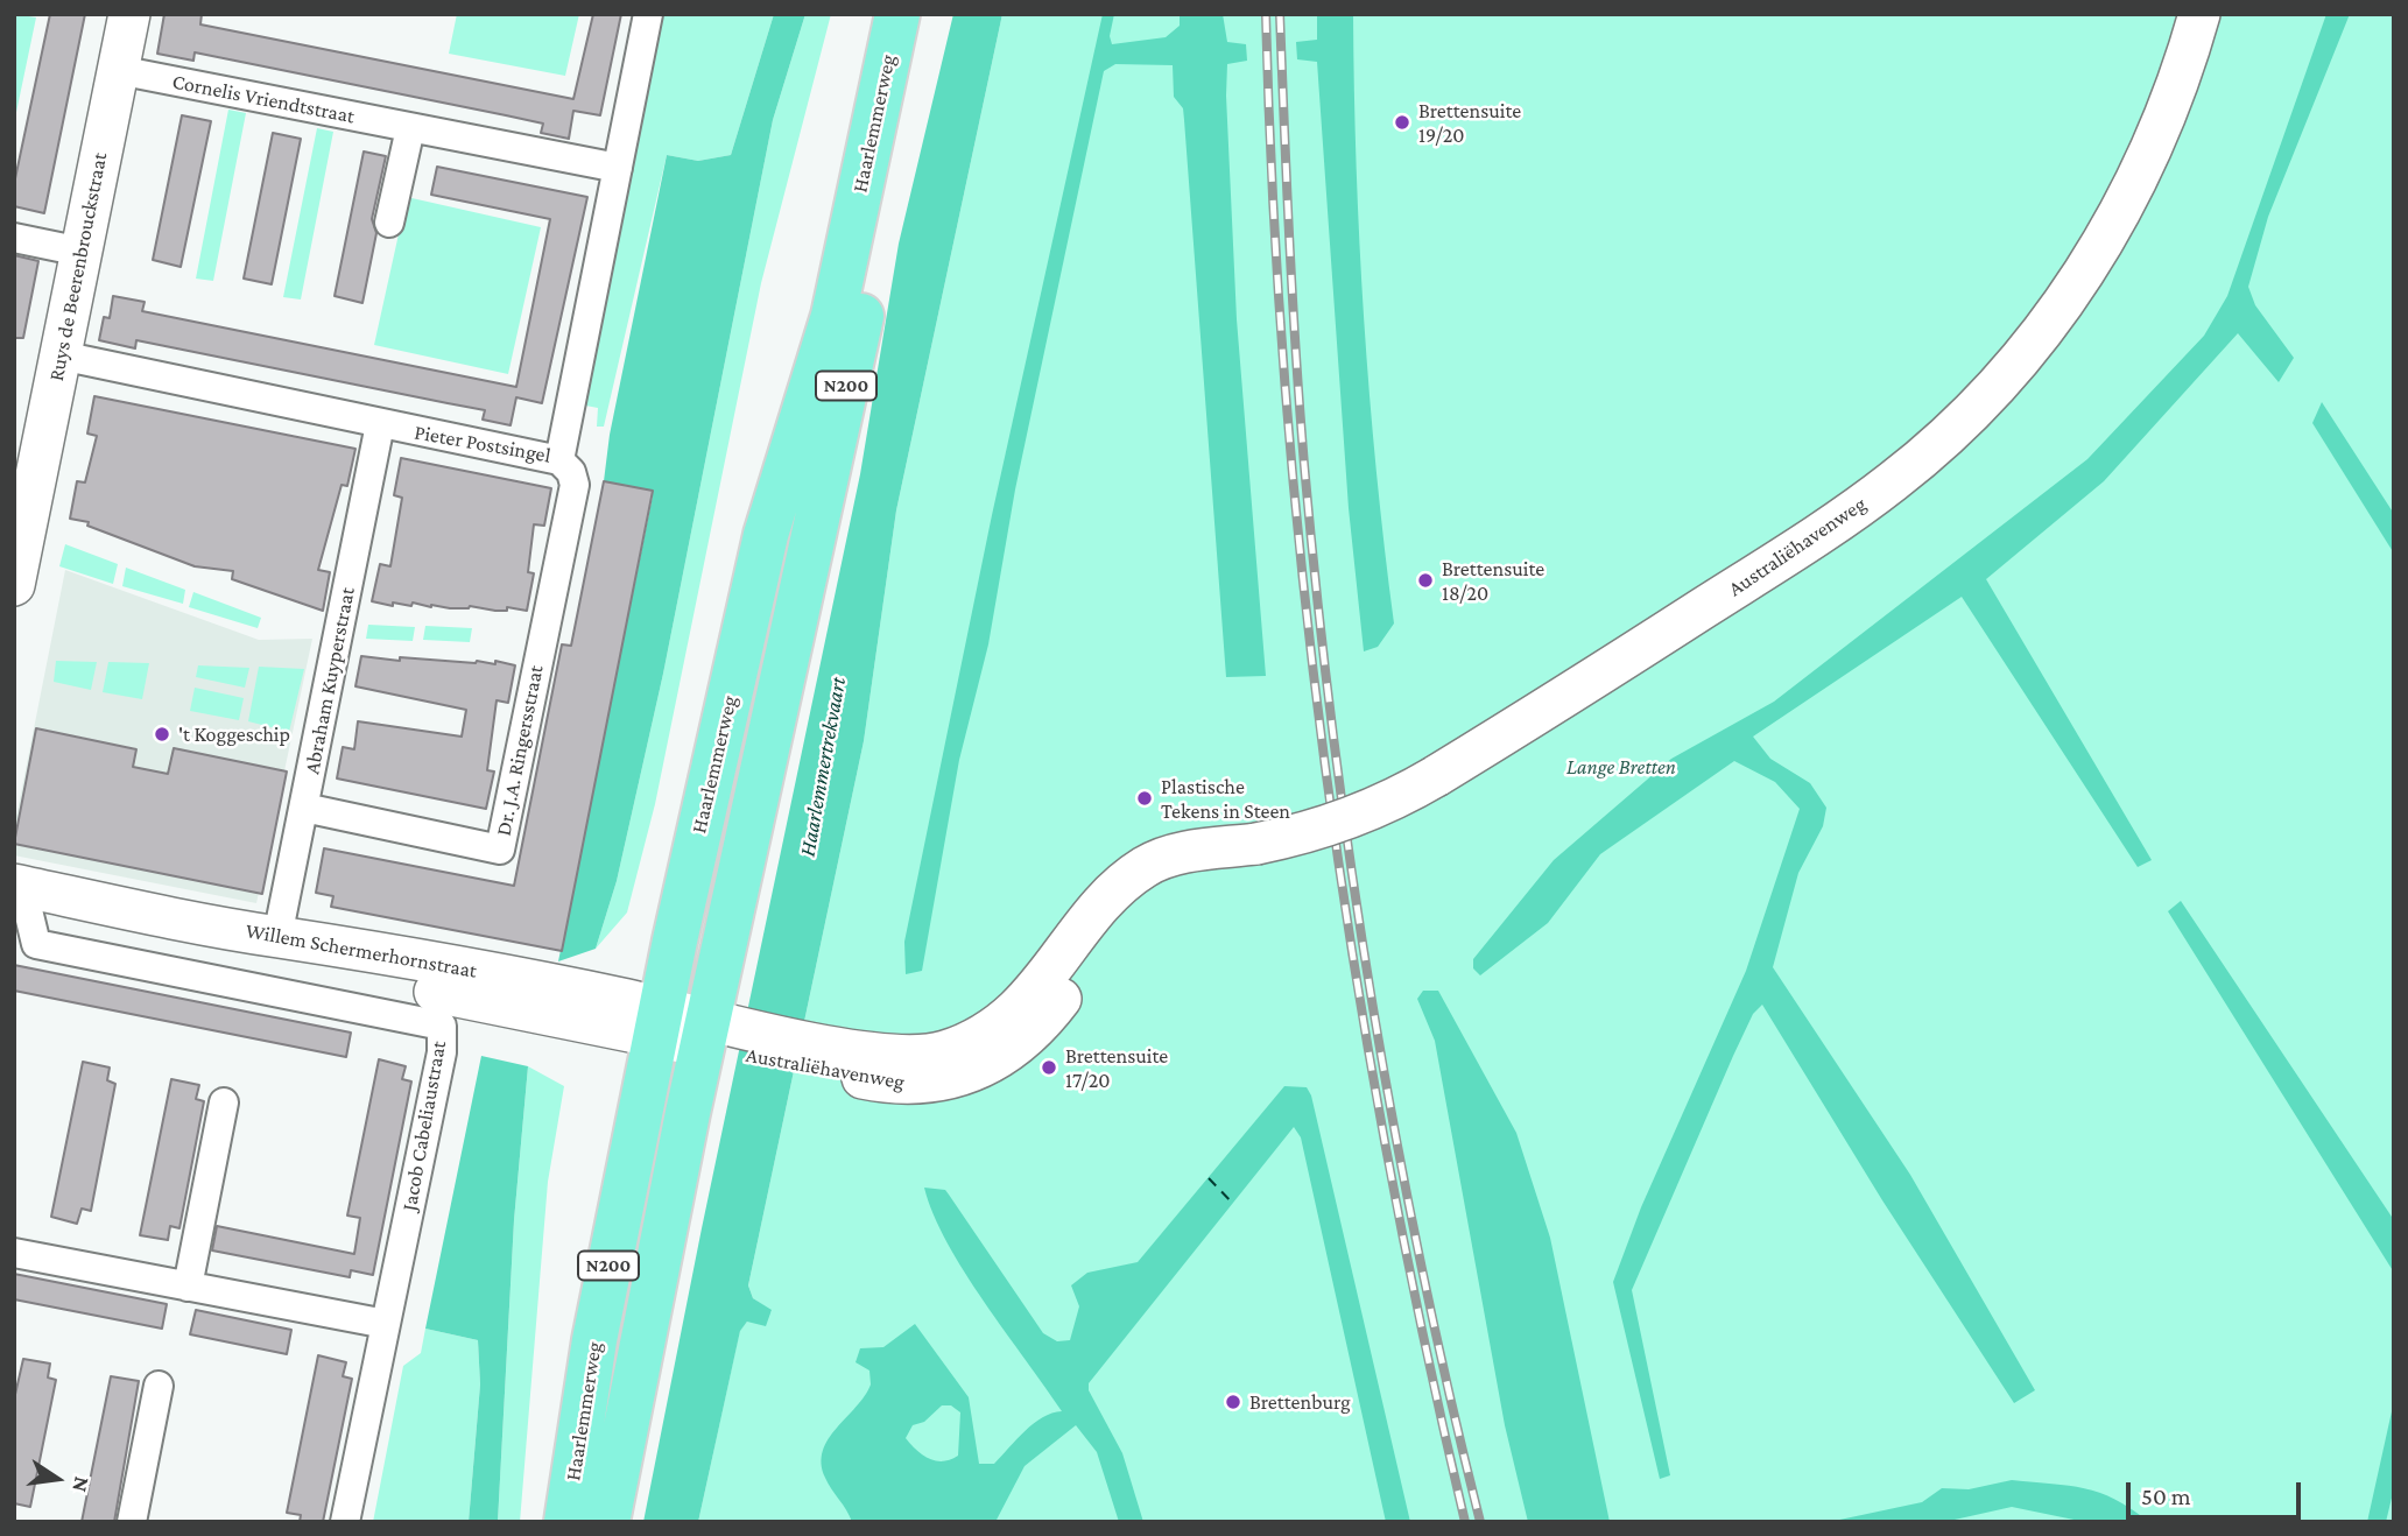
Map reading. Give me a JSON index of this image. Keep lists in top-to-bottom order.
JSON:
{
  "streets": {
    "main road": ["Haarlemmerweg", "N200"],
    "street": [
      "Cornelis Vriendtstraat",
      "Ruys de Beerenbrouckstraat",
      "Pieter Postsingel",
      "Australiëhavenweg",
      "Abraham Kuyperstraat",
      "Dr. J.A. Ringersstraat",
      "Willem Schermerhornstraat",
      "Jacob Cabeliaustraat"
    ]
  },
  "crossings": [
    ["Cornelis Vriendtstraat", "Ruys de Beerenbrouckstraat"],
    ["Cornelis Vriendtstraat", "Pieter Postsingel"],
    ["Haarlemmerweg", "Australiëhavenweg"],
    ["Haarlemmerweg", "Willem Schermerhornstraat"],
    ["Ruys de Beerenbrouckstraat", "Pieter Postsingel"],
    ["Pieter Postsingel", "Abraham Kuyperstraat"],
    ["Pieter Postsingel", "Dr. J.A. Ringersstraat"],
    ["Australiëhavenweg", "Willem Schermerhornstraat"],
    ["Abraham Kuyperstraat", "Dr. J.A. Ringersstraat"],
    ["Abraham Kuyperstraat", "Willem Schermerhornstraat"],
    ["Willem Schermerhornstraat", "Jacob Cabeliaustraat"]
  ],
  "water": ["Haarlemmertrekvaart"],
  "parks": ["Lange Bretten"],
  "places": [
    "Brettensuite 19/20",
    "Brettensuite 18/20",
    "'t Koggeschip",
    "Plastische Tekens in Steen",
    "Brettensuite 17/20",
    "Brettenburg"
  ],
  "scale_bar": "50 m",
  "north": "right"
}
